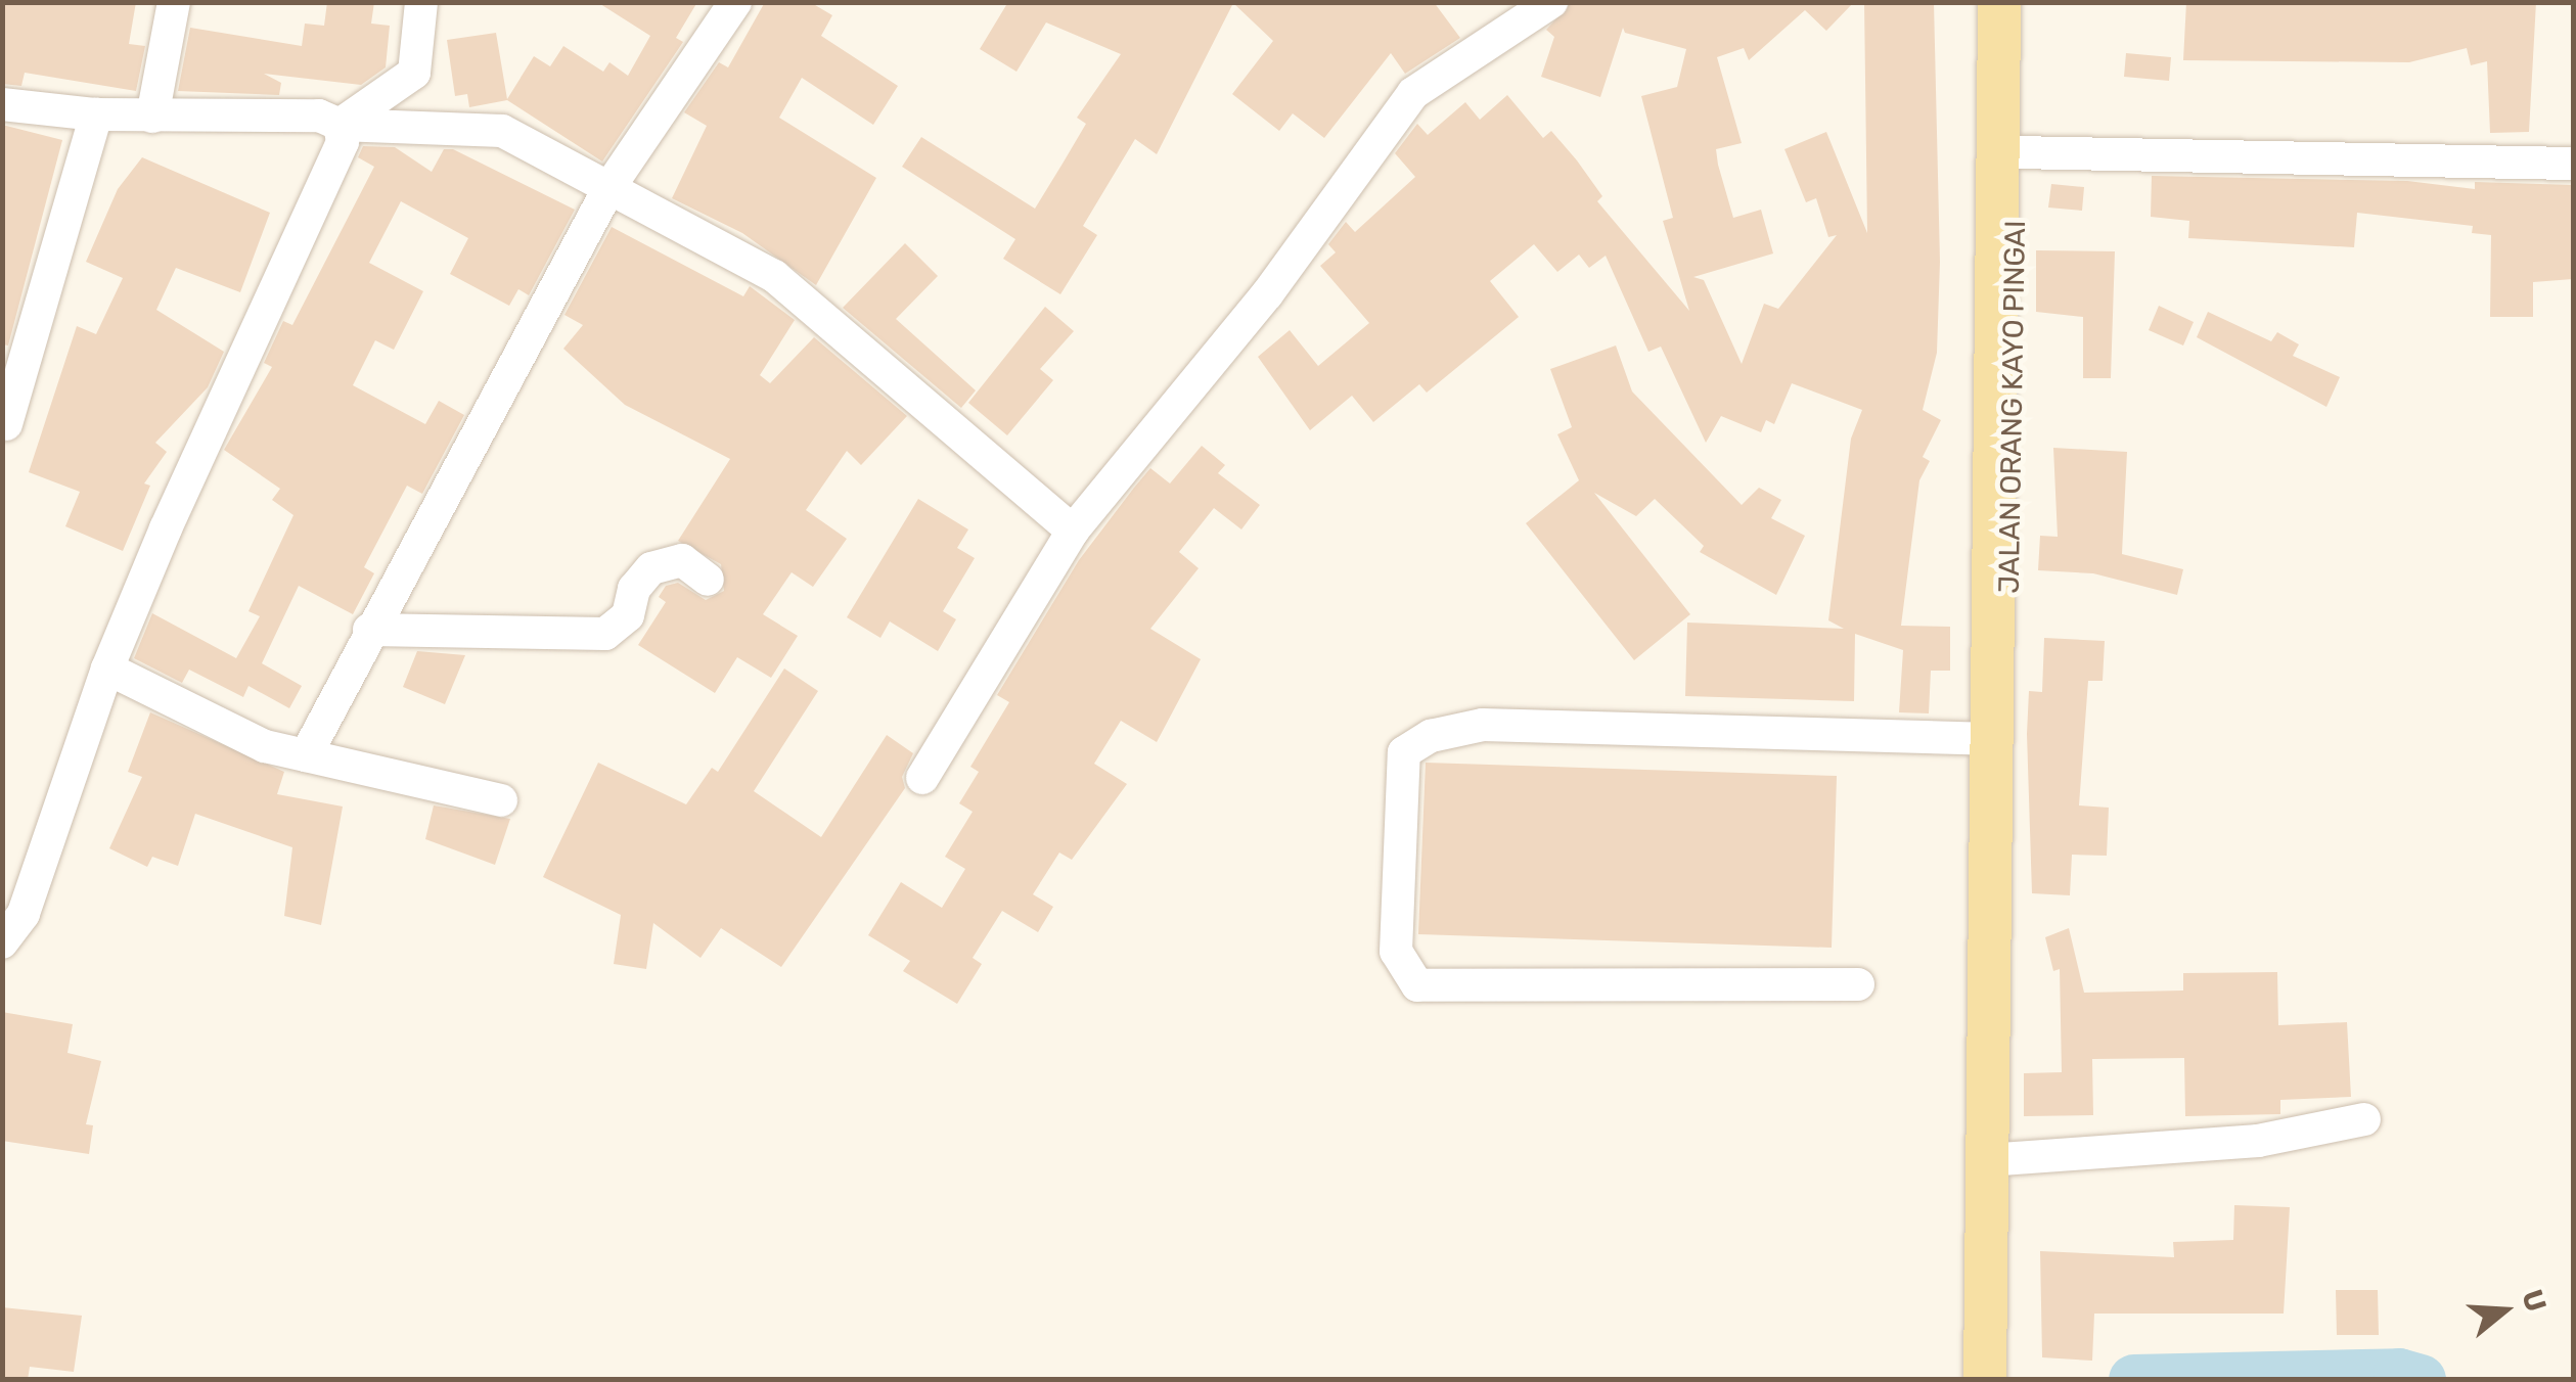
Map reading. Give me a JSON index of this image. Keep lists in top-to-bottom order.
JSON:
{
  "streets": {
    "main road": ["JALAN ORANG KAYO PINGAI"]
  },
  "north": "right"
}
